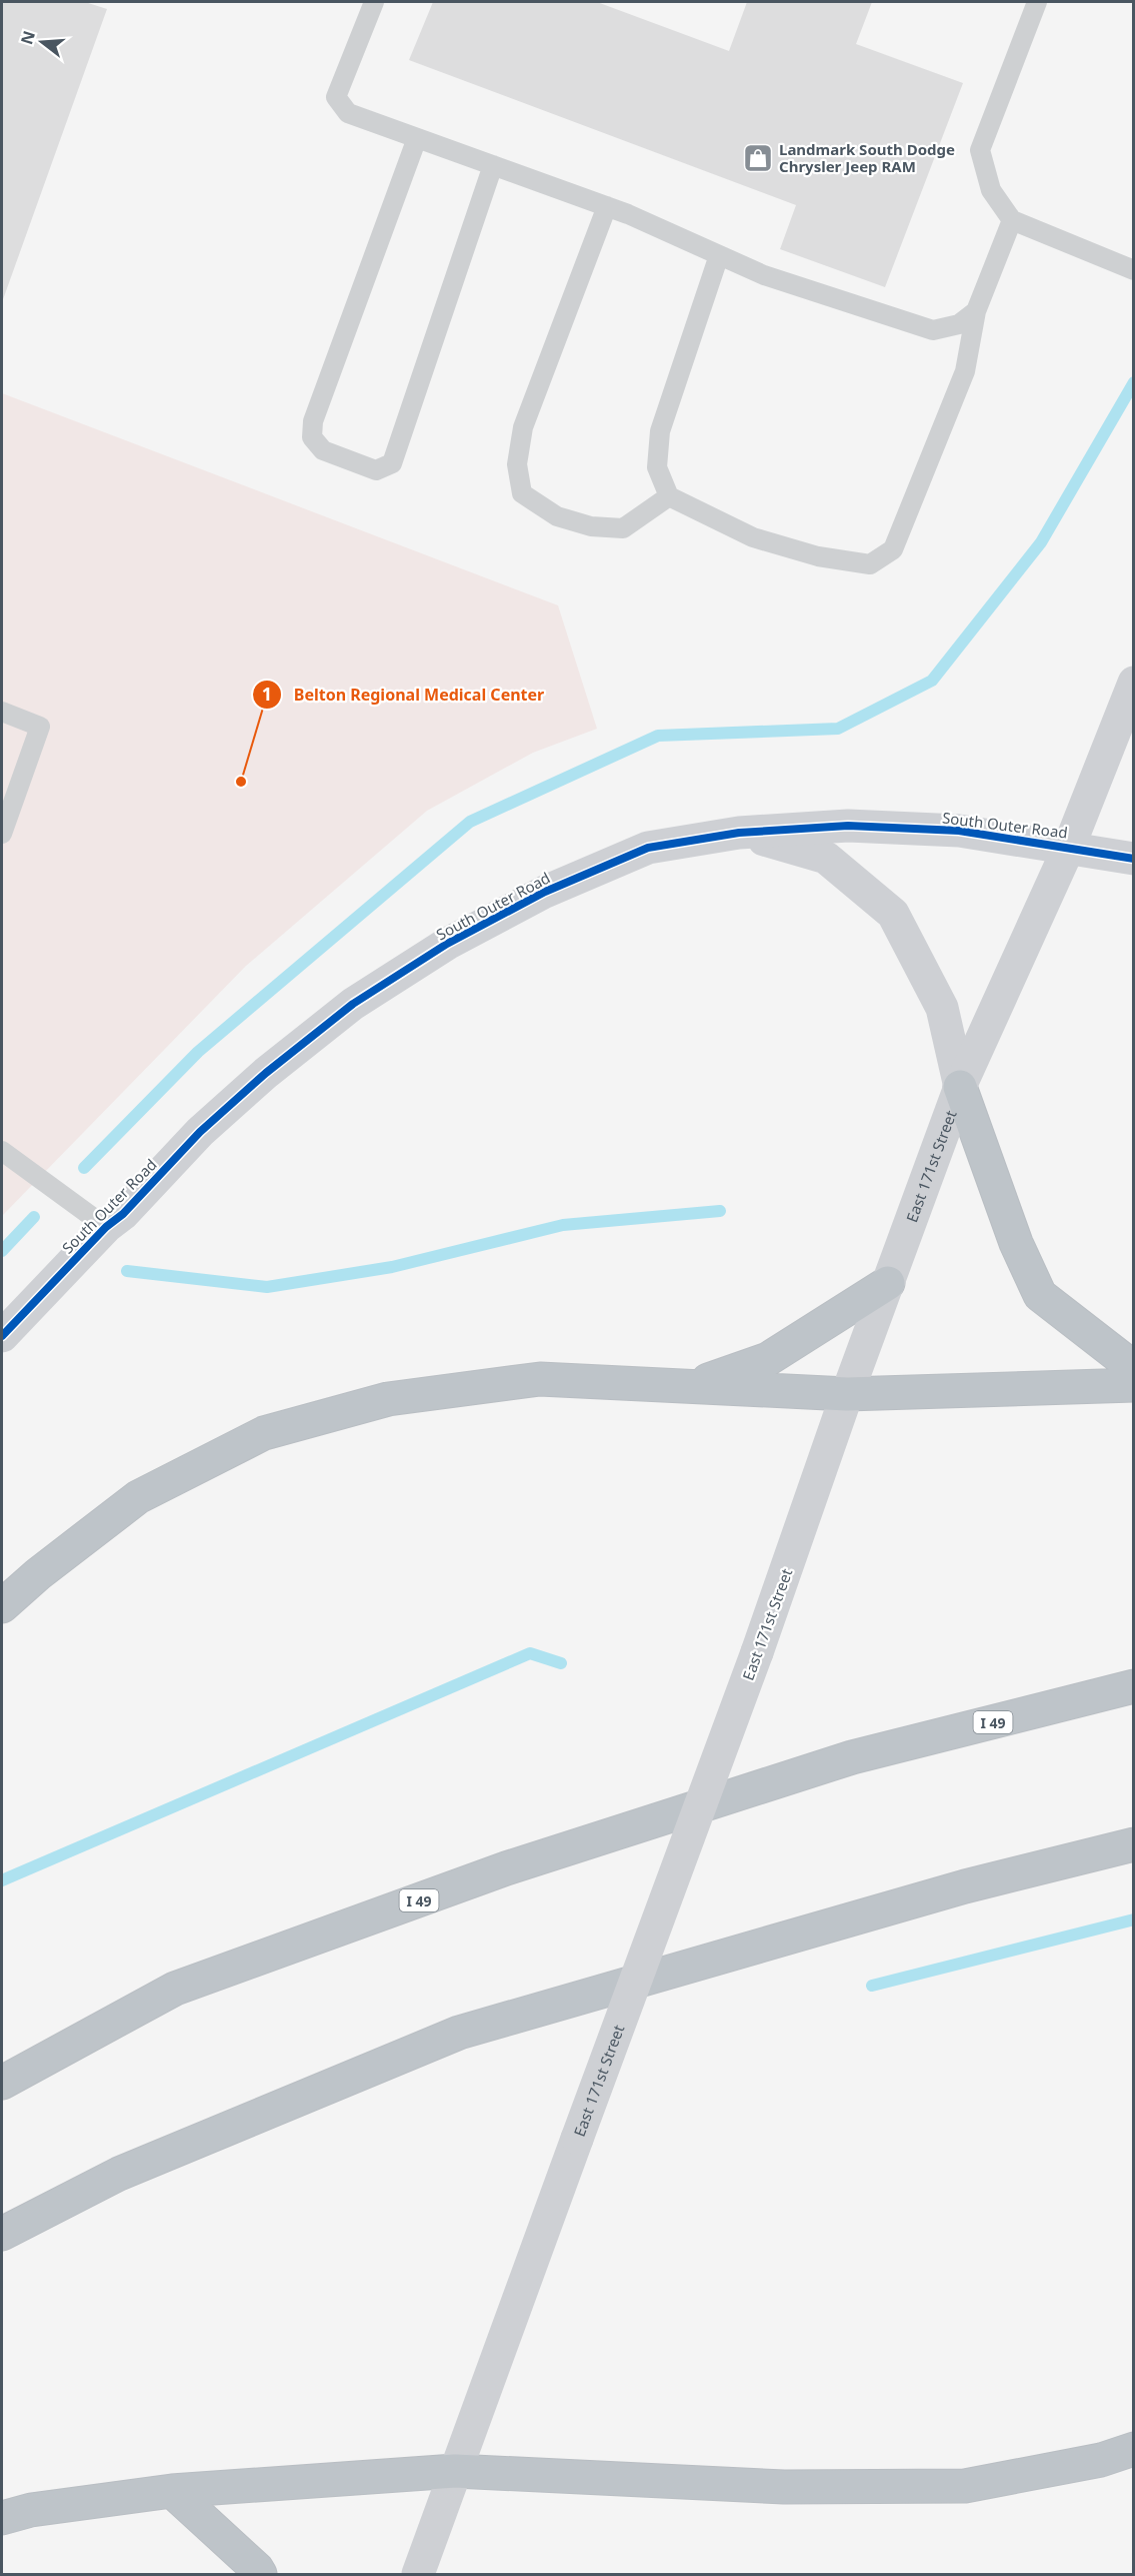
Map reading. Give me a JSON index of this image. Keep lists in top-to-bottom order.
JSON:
{
  "streets": {
    "highway": ["I 49"],
    "main road": ["South Outer Road", "East 171st Street"]
  },
  "crossings": [
    ["South Outer Road", "East 171st Street"]
  ],
  "places": {
    "shop": ["Landmark South Dodge Chrysler Jeep RAM"],
    "other": ["Belton Regional Medical Center"]
  },
  "north": "left"
}
